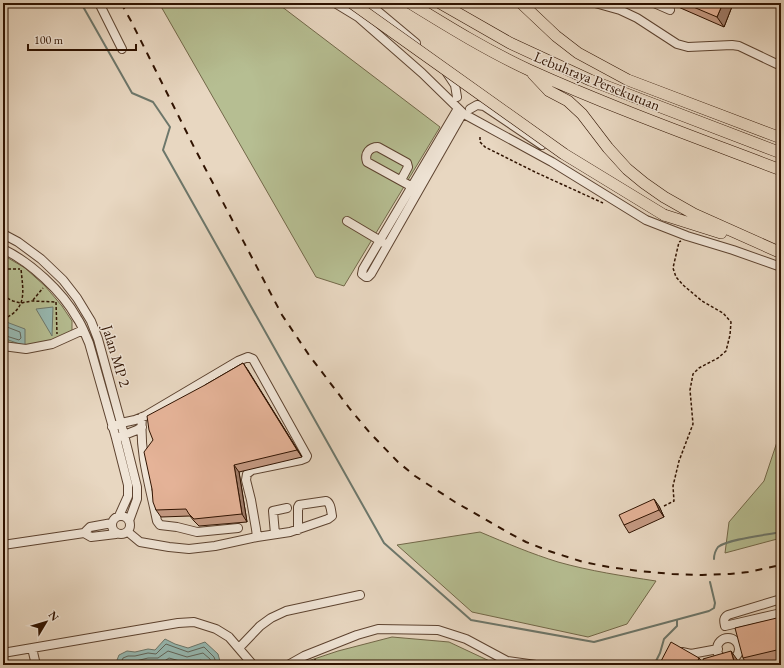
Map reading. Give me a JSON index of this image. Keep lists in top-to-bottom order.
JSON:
{
  "streets": {
    "highway": ["Lebuhraya Persekutuan"],
    "street": ["Jalan MP 2"]
  },
  "scale_bar": "100 m",
  "north": "top right"
}
